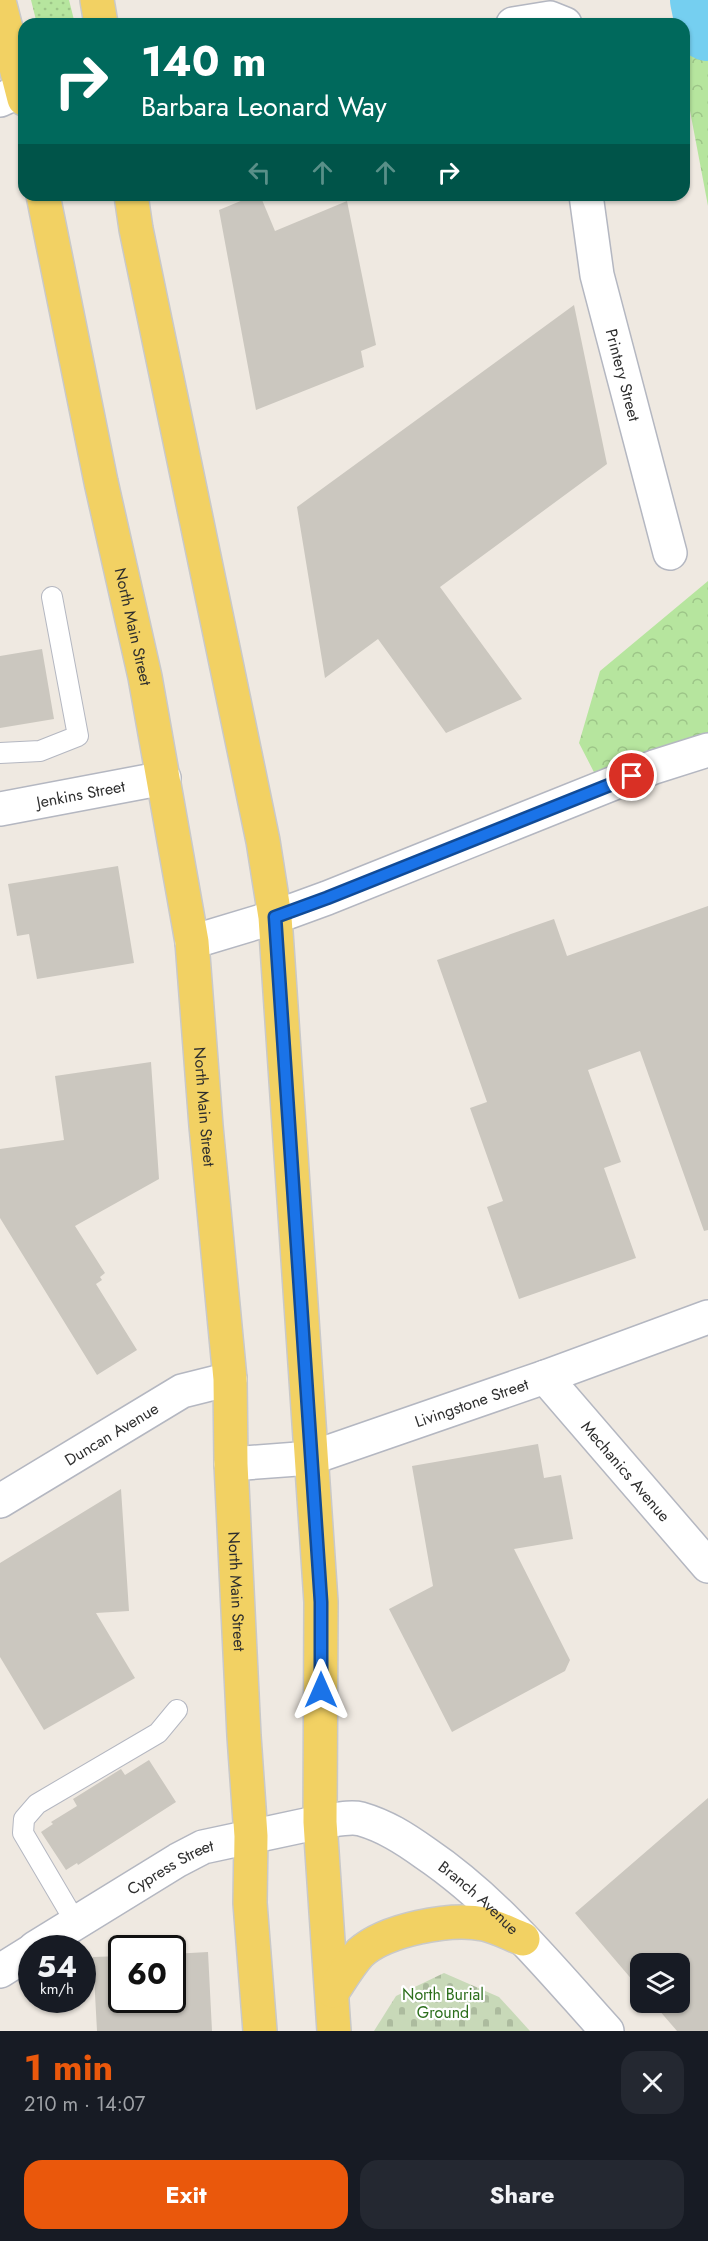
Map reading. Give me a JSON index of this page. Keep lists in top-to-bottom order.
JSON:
{
  "streets": {
    "main road": ["North Main Street"],
    "street": [
      "Printery Street",
      "Jenkins Street",
      "Livingstone Street",
      "Duncan Avenue",
      "Mechanics Avenue",
      "Cypress Street",
      "Branch Avenue"
    ]
  },
  "crossings": [
    ["North Main Street", "Jenkins Street"],
    ["North Main Street", "Livingstone Street"],
    ["North Main Street", "Duncan Avenue"],
    ["North Main Street", "Cypress Street"],
    ["Livingstone Street", "Mechanics Avenue"],
    ["Cypress Street", "Branch Avenue"]
  ],
  "parks": ["North Burial Ground"],
  "page": {
    "turn": ["140 m", "Barbara Leonard Way"],
    "speed": "54 km/h",
    "limit": "60",
    "heading": ["1 min", "210 m · 14:07"],
    "buttons": ["Exit", "Share"]
  }
}
